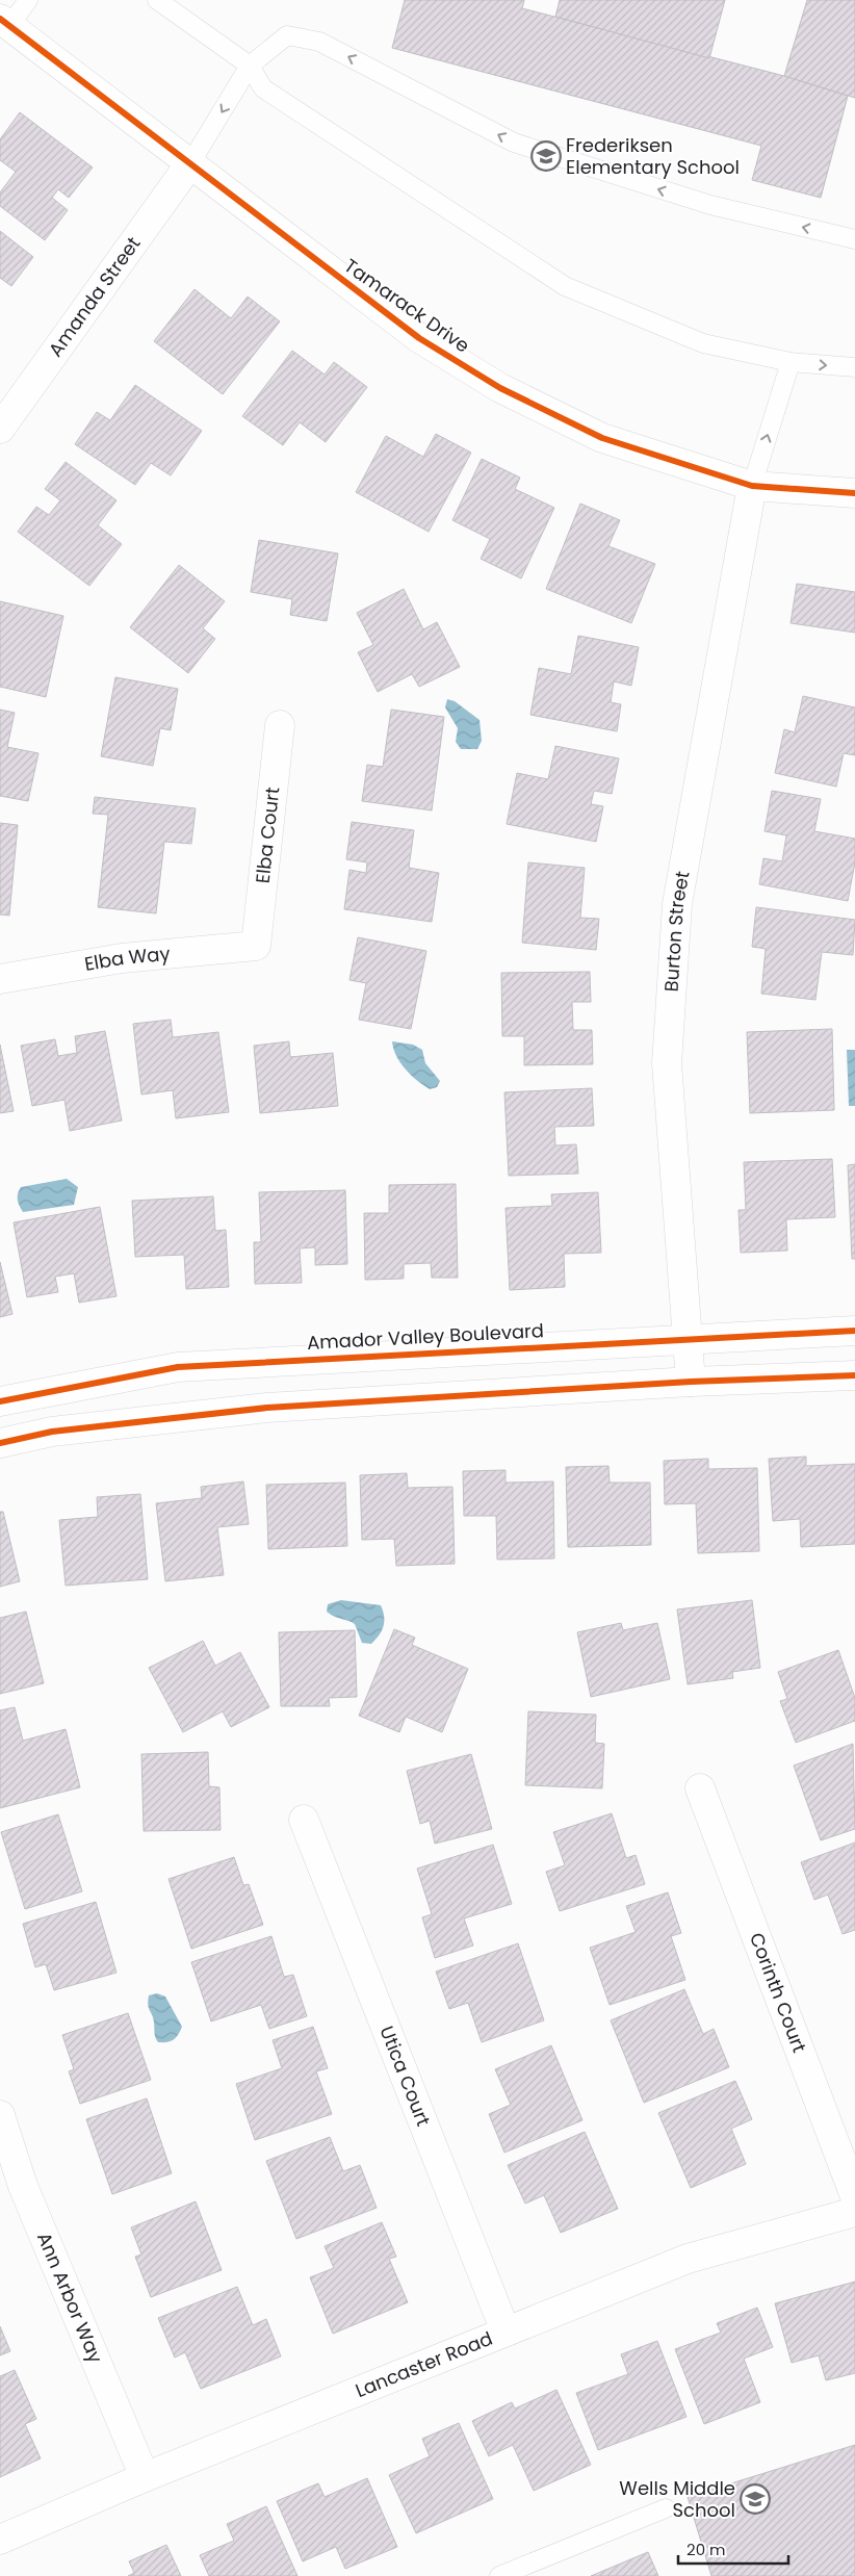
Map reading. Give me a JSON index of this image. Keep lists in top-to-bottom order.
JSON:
{
  "streets": {
    "street": [
      "Amanda Street",
      "Tamarack Drive",
      "Elba Court",
      "Burton Street",
      "Elba Way",
      "Amador Valley Boulevard",
      "Corinth Court",
      "Utica Court",
      "Ann Arbor Way",
      "Lancaster Road"
    ]
  },
  "crossings": [
    ["Amanda Street", "Tamarack Drive"],
    ["Tamarack Drive", "Burton Street"],
    ["Elba Court", "Elba Way"],
    ["Burton Street", "Amador Valley Boulevard"],
    ["Utica Court", "Lancaster Road"],
    ["Ann Arbor Way", "Lancaster Road"]
  ],
  "places": {
    "school or university": ["Frederiksen Elementary School", "Wells Middle School"]
  },
  "scale_bar": "20 m"
}
